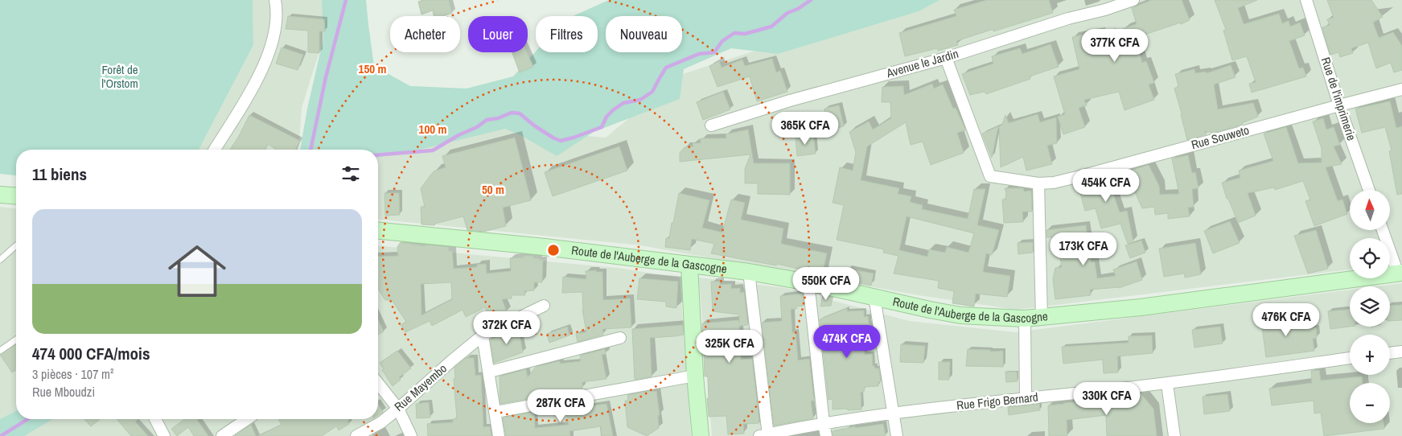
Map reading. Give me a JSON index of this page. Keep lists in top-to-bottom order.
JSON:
{
  "streets": {
    "street": [
      "Avenue le Jardin",
      "Rue de l'imprimerie",
      "Rue Souweto",
      "Route de l'Auberge de la Gascogne",
      "Rue Mayembo",
      "Rue Frigo Bernard"
    ]
  },
  "crossings": [
    ["Avenue le Jardin", "Rue Souweto"],
    ["Rue de l'imprimerie", "Rue Souweto"]
  ],
  "parks": ["Forêt de l'Orstom"],
  "north": "top",
  "page": {
    "chip": [
      "Acheter",
      "Louer",
      "Filtres",
      "Nouveau"
    ],
    "price": [
      "377K CFA",
      "365K CFA",
      "454K CFA",
      "173K CFA",
      "550K CFA",
      "476K CFA",
      "372K CFA",
      "474K CFA",
      "325K CFA",
      "330K CFA",
      "287K CFA"
    ],
    "heading": "11 biens",
    "map_buttons": ["+", "−"],
    "list": [
      {
        "name": "474 000 CFA/mois",
        "note": "3 pièces · 107 m² · Rue Mboudzi"
      }
    ]
  },
  "rings": ["150 m", "100 m", "50 m"]
}
